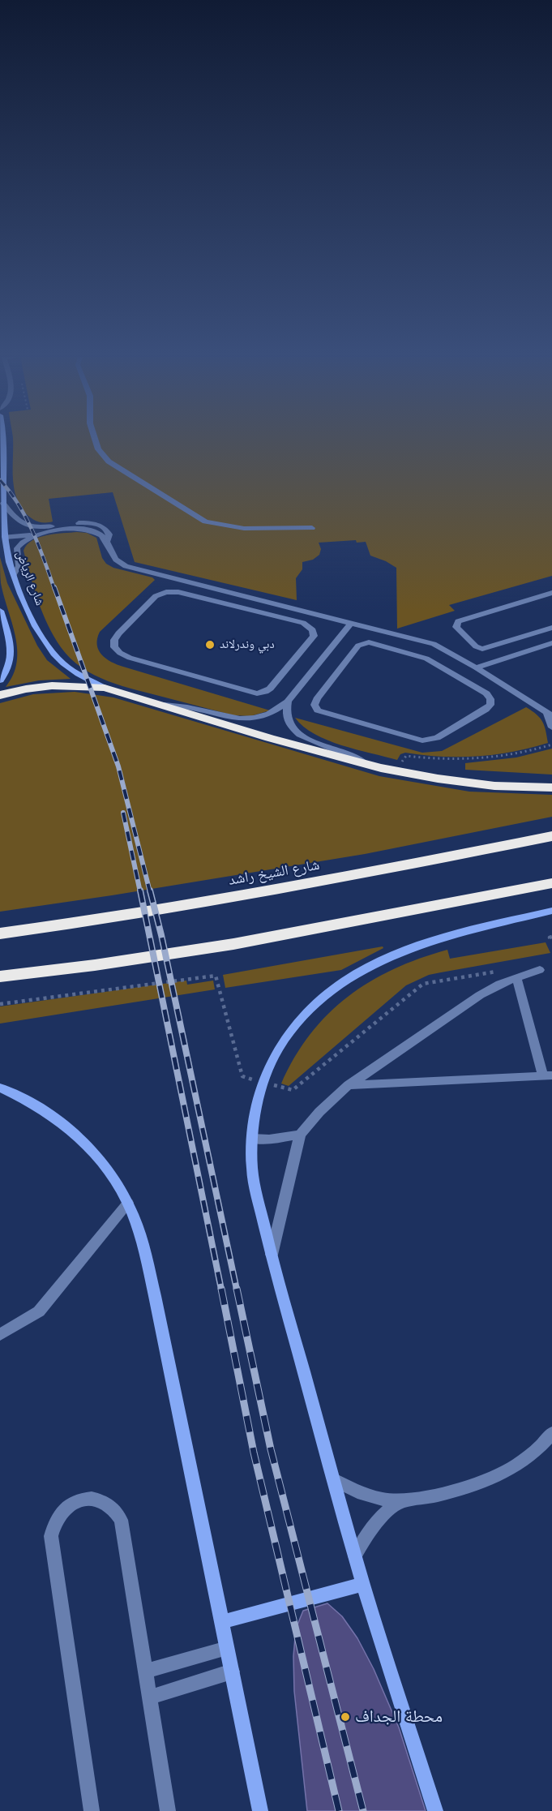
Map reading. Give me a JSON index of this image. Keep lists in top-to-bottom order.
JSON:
{
  "streets": {
    "highway": ["شارع الشيخ راشد"],
    "street": ["شارع الرياض"]
  },
  "places": ["دبي وندرلاند", "محطة الجداف"]
}
